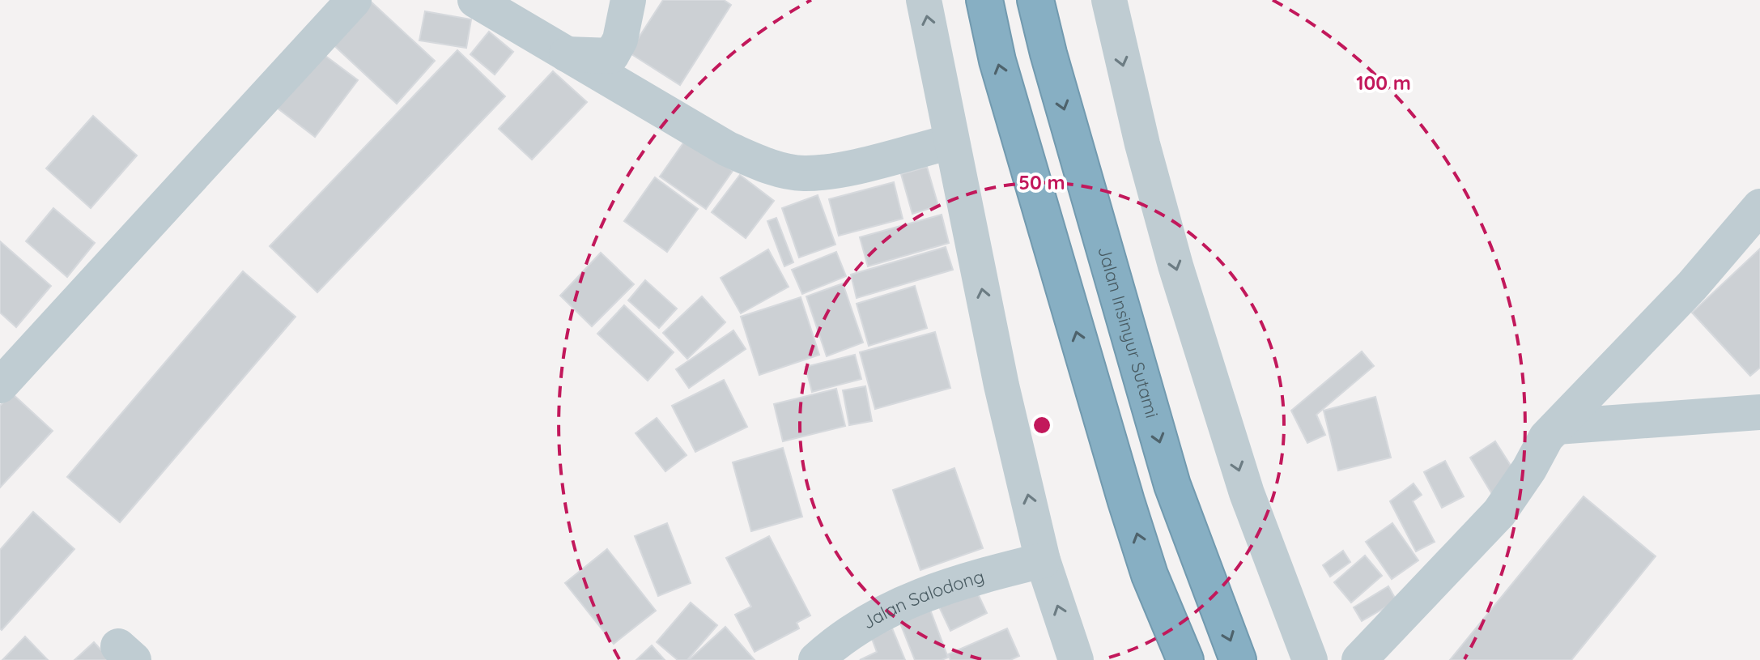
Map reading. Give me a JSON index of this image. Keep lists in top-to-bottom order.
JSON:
{
  "streets": {
    "highway": ["Jalan Insinyur Sutami"],
    "street": ["Jalan Salodong"]
  },
  "rings": ["100 m", "50 m"]
}
